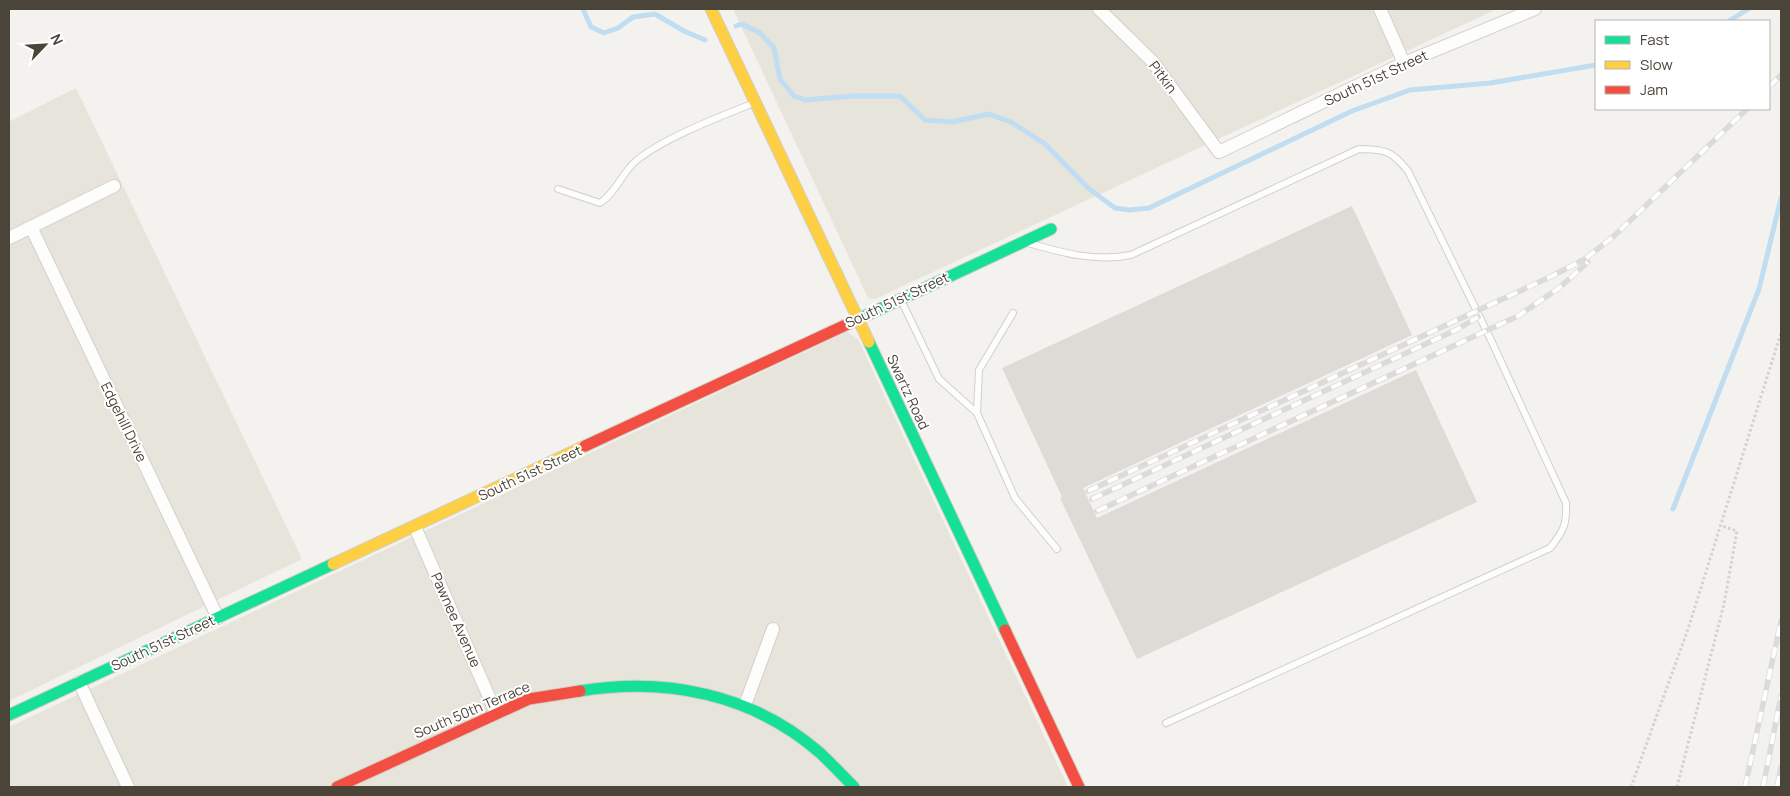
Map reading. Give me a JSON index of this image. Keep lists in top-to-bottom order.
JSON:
{
  "streets": {
    "street": [
      "Pitkin",
      "South 51st Street",
      "Swartz Road",
      "Edgehill Drive",
      "Pawnee Avenue",
      "South 50th Terrace"
    ]
  },
  "crossings": [
    ["Pitkin", "South 51st Street"],
    ["South 51st Street", "Swartz Road"],
    ["South 51st Street", "Edgehill Drive"],
    ["South 51st Street", "Pawnee Avenue"],
    ["Pawnee Avenue", "South 50th Terrace"]
  ],
  "legend": ["Fast", "Slow", "Jam"],
  "north": "top right"
}
